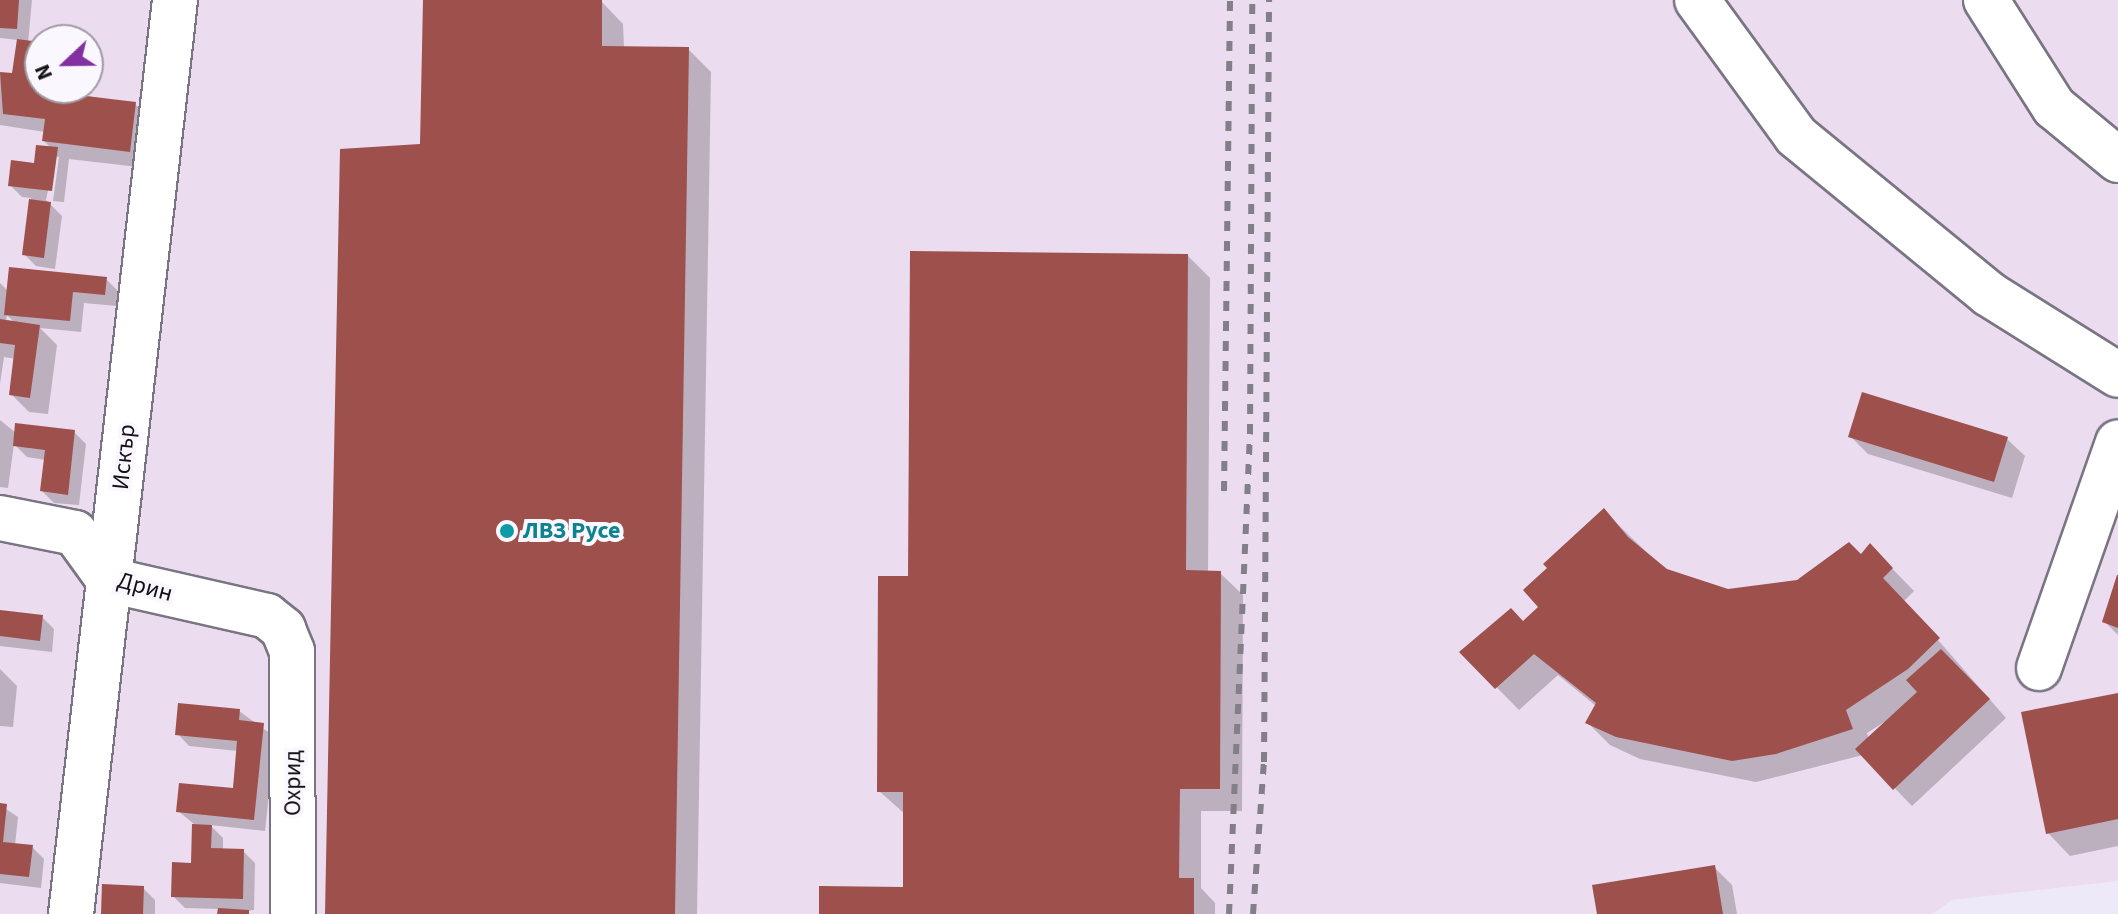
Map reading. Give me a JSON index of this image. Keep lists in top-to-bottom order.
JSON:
{
  "streets": {
    "street": ["Искър", "Дрин", "Охрид"]
  },
  "crossings": [
    ["Искър", "Дрин"],
    ["Дрин", "Охрид"]
  ],
  "places": ["ЛВЗ Русе"],
  "north": "left"
}
